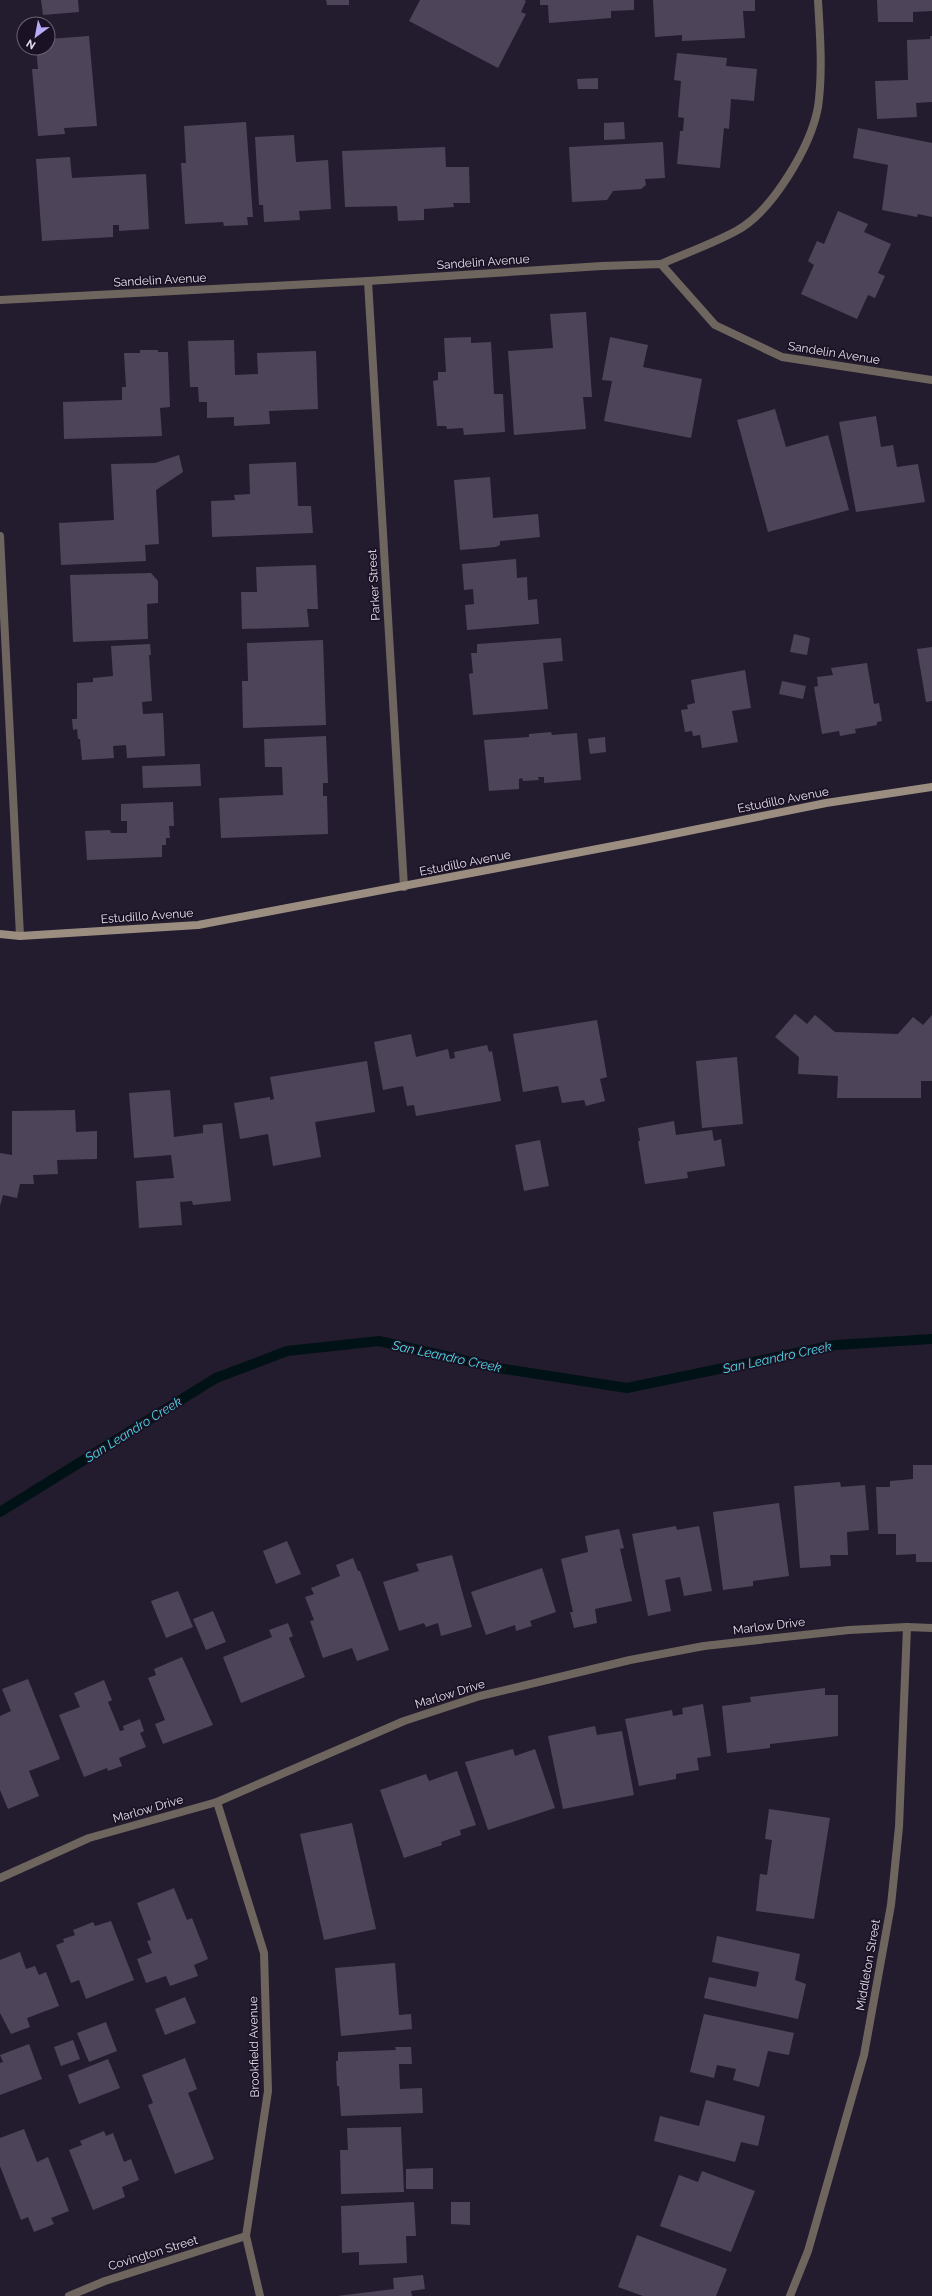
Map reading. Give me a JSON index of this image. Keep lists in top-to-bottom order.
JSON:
{
  "streets": {
    "street": [
      "Sandelin Avenue",
      "Parker Street",
      "Estudillo Avenue",
      "Marlow Drive",
      "Middleton Street",
      "Brookfield Avenue",
      "Covington Street"
    ]
  },
  "crossings": [
    ["Sandelin Avenue", "Parker Street"],
    ["Parker Street", "Estudillo Avenue"],
    ["Marlow Drive", "Middleton Street"],
    ["Marlow Drive", "Brookfield Avenue"],
    ["Brookfield Avenue", "Covington Street"]
  ],
  "water": ["San Leandro Creek"],
  "north": "bottom left"
}
